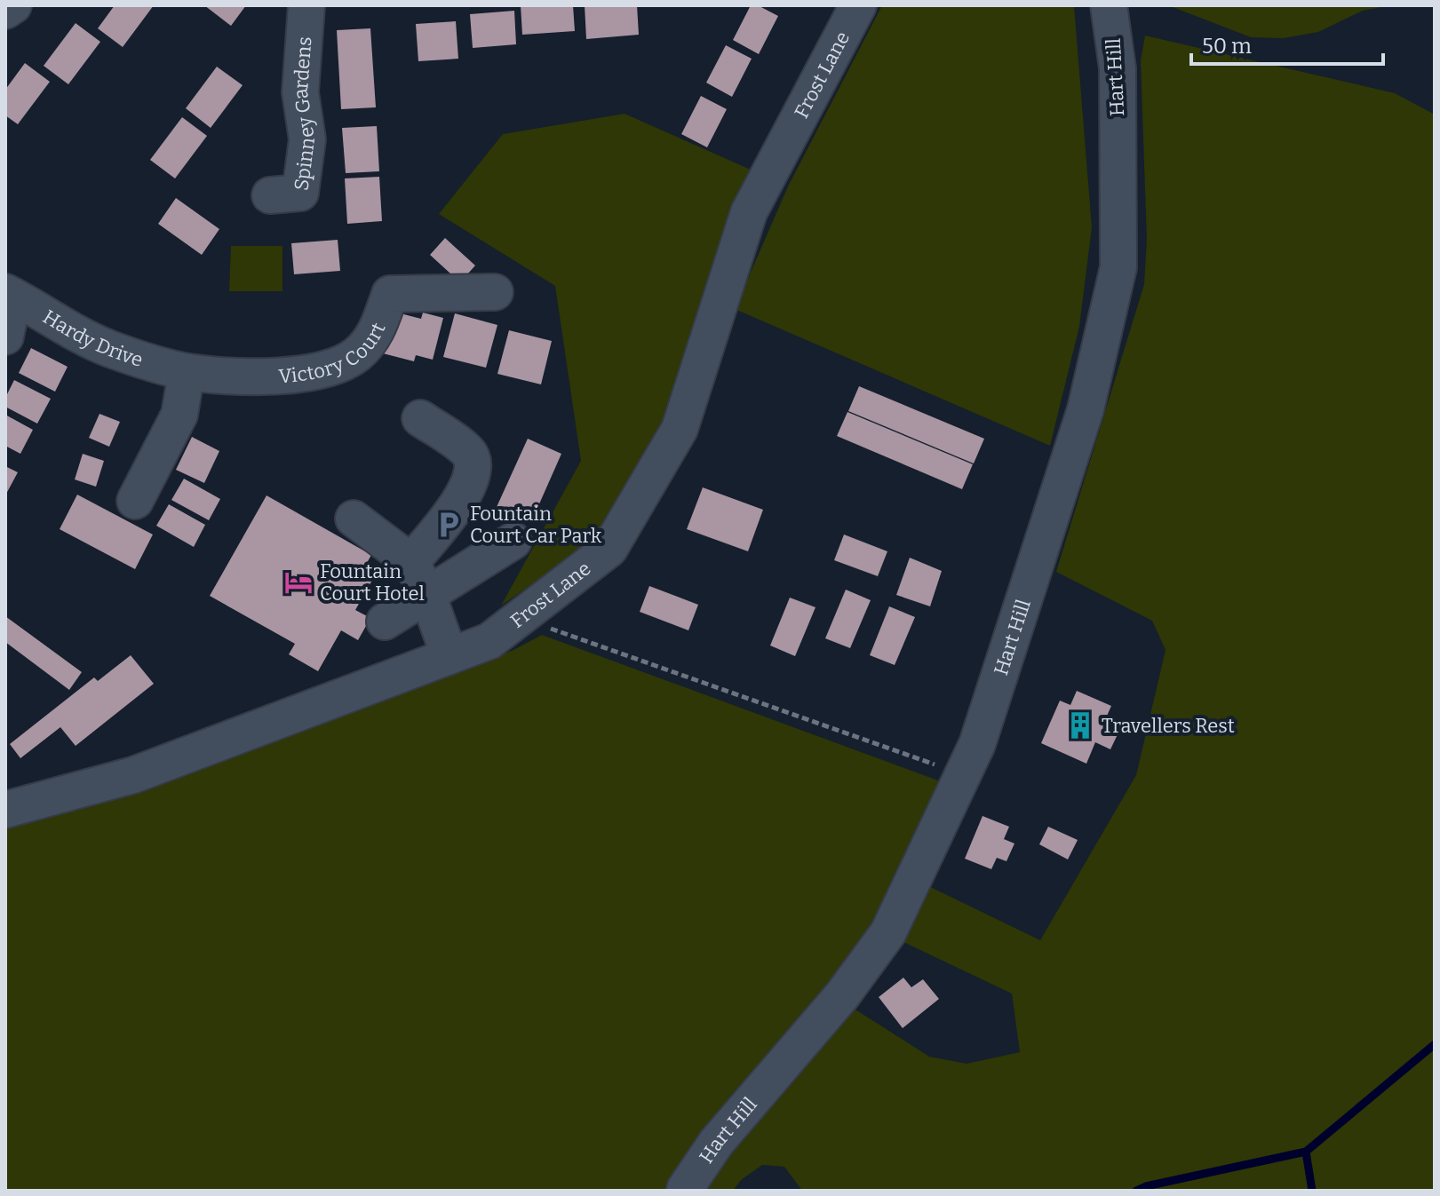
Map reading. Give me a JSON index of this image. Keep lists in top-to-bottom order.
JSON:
{
  "streets": {
    "street": [
      "Frost Lane",
      "Hart Hill",
      "Spinney Gardens",
      "Hardy Drive",
      "Victory Court"
    ]
  },
  "crossings": [
    ["Hardy Drive", "Victory Court"]
  ],
  "places": {
    "parking": ["Fountain Court Car Park"],
    "hotel": ["Fountain Court Hotel"],
    "building": ["Travellers Rest"]
  },
  "scale_bar": "50 m"
}
